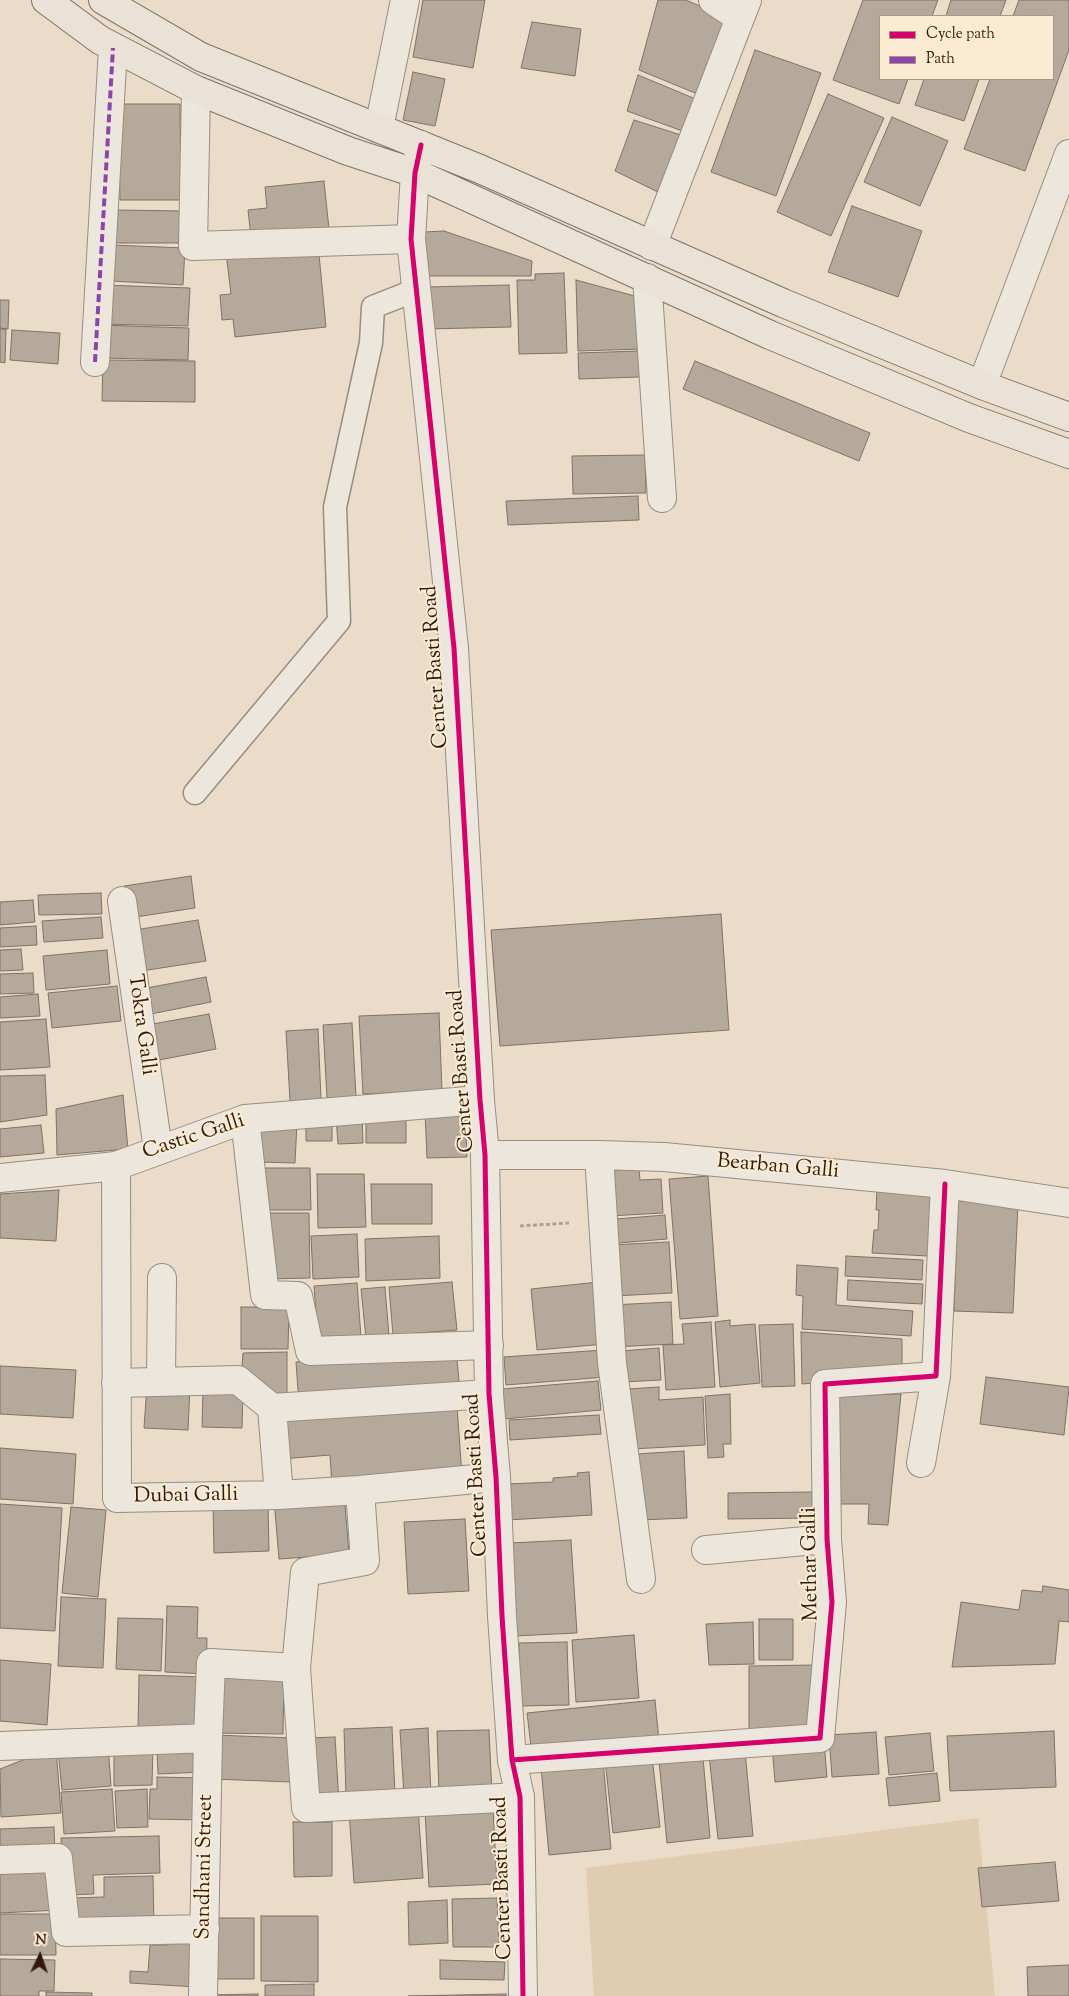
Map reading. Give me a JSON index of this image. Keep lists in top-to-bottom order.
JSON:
{
  "streets": {
    "street": [
      "Center Basti Road",
      "Tokra Galli",
      "Castic Galli",
      "Bearban Galli",
      "Dubai Galli",
      "Methar Galli",
      "Sandhani Street"
    ]
  },
  "crossings": [
    ["Center Basti Road", "Castic Galli"],
    ["Center Basti Road", "Bearban Galli"],
    ["Center Basti Road", "Dubai Galli"],
    ["Center Basti Road", "Methar Galli"],
    ["Tokra Galli", "Castic Galli"],
    ["Castic Galli", "Dubai Galli"]
  ],
  "legend": ["Cycle path", "Path"],
  "north": "top"
}
